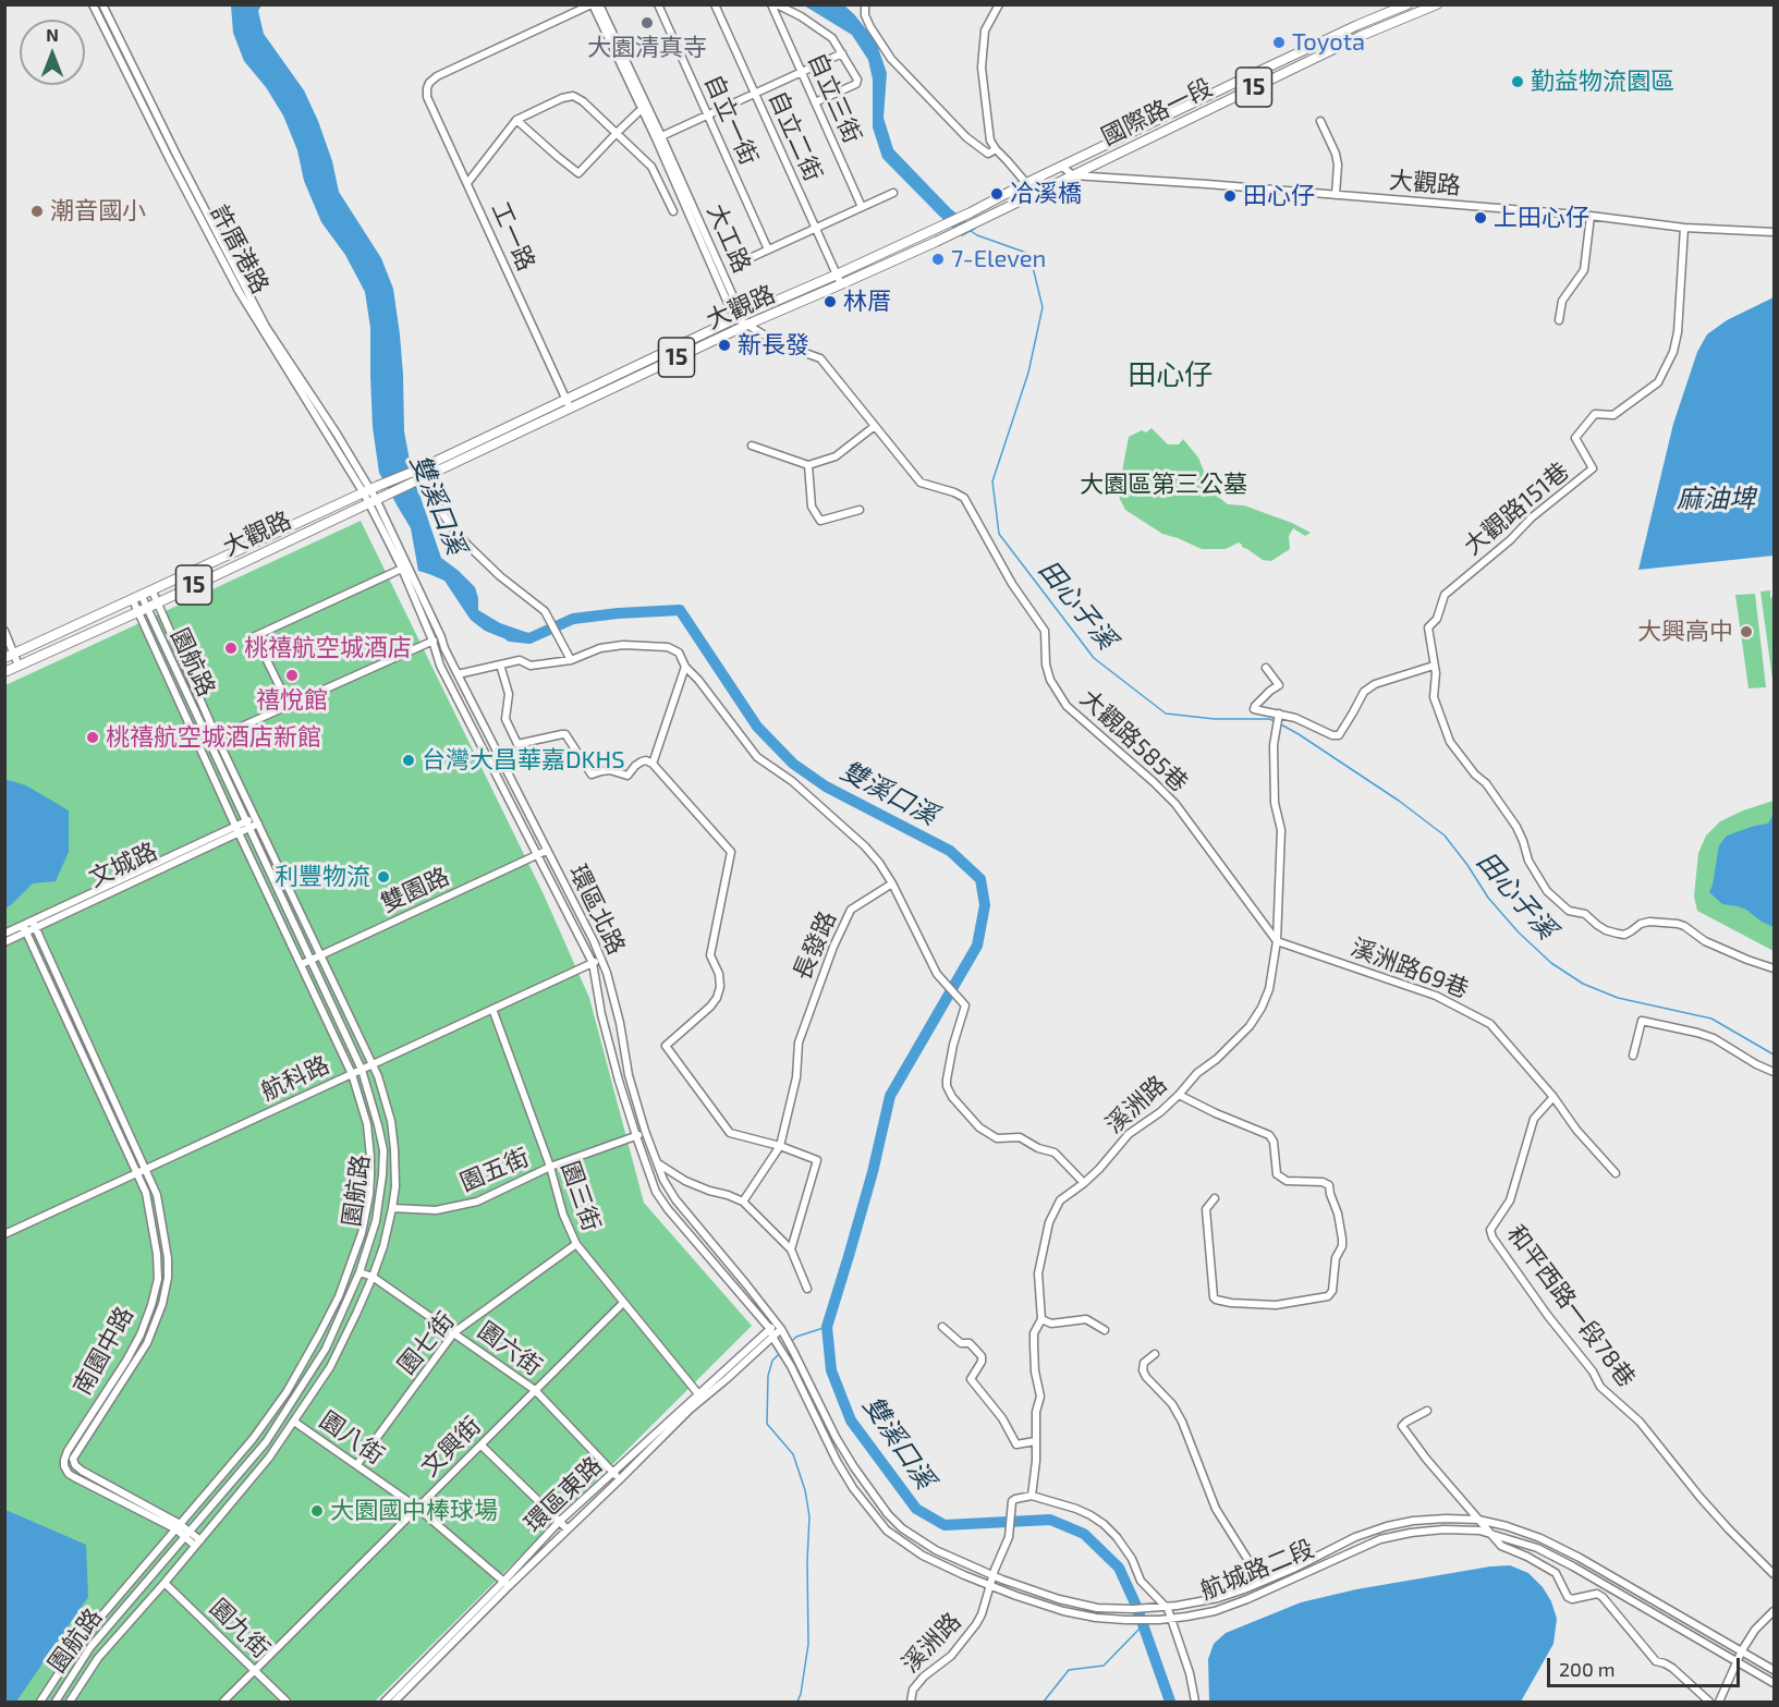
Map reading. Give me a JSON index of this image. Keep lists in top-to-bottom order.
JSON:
{
  "streets": {
    "main road": ["15", "國際路一段", "大觀路"],
    "street": [
      "自立三街",
      "自立一街",
      "自立二街",
      "工一路",
      "大工路",
      "許厝港路",
      "大觀路151巷",
      "園航路",
      "大觀路585巷",
      "文城路",
      "雙園路",
      "環區北路",
      "長發路",
      "溪洲路69巷",
      "航科路",
      "溪洲路",
      "園五街",
      "園三街",
      "和平西路一段78巷",
      "園七街",
      "園六街",
      "南園中路",
      "園八街",
      "文興街",
      "環區東路",
      "航城路二段",
      "園九街"
    ]
  },
  "crossings": [
    ["15", "國際路一段"],
    ["15", "大觀路"],
    ["15", "許厝港路"],
    ["15", "環區北路"],
    ["國際路一段", "大觀路"],
    ["自立二街", "大觀路"],
    ["大觀路", "工一路"],
    ["大觀路", "大工路"],
    ["大觀路", "許厝港路"],
    ["大觀路", "大觀路151巷"],
    ["大觀路", "園航路"],
    ["大觀路", "大觀路585巷"],
    ["大觀路", "環區北路"],
    ["工一路", "大工路"],
    ["大工路", "大觀路585巷"],
    ["許厝港路", "環區北路"],
    ["園航路", "文城路"],
    ["園航路", "雙園路"],
    ["園航路", "航科路"],
    ["園航路", "園六街"],
    ["園航路", "南園中路"],
    ["大觀路585巷", "溪洲路69巷"],
    ["大觀路585巷", "溪洲路"],
    ["文城路", "南園中路"],
    ["雙園路", "環區北路"],
    ["環區北路", "航科路"],
    ["環區北路", "園五街"],
    ["環區北路", "環區東路"],
    ["環區北路", "航城路二段"],
    ["溪洲路69巷", "溪洲路"],
    ["溪洲路69巷", "和平西路一段78巷"],
    ["航科路", "園三街"],
    ["航科路", "南園中路"],
    ["溪洲路", "航城路二段"],
    ["園五街", "園三街"],
    ["園三街", "園七街"],
    ["園三街", "文興街"],
    ["園三街", "環區東路"],
    ["園七街", "園六街"],
    ["園七街", "園八街"],
    ["園六街", "文興街"],
    ["園六街", "環區東路"],
    ["園八街", "文興街"],
    ["園八街", "環區東路"],
    ["文興街", "園九街"],
    ["環區東路", "航城路二段"]
  ],
  "districts": ["田心仔"],
  "water": ["麻油埤", "雙溪口溪", "田心子溪"],
  "parks": ["大園區第三公墓"],
  "places": [
    "大園清真寺",
    "Toyota",
    "勤益物流園區",
    "冾溪橋",
    "田心仔",
    "潮音國小",
    "上田心仔",
    "7-Eleven",
    "林厝",
    "新長發",
    "大興高中",
    "桃禧航空城酒店",
    "禧悅館",
    "桃禧航空城酒店新館",
    "台灣大昌華嘉DKHS",
    "利豐物流",
    "大園國中棒球場"
  ],
  "scale_bar": "200 m",
  "north": "top"
}
